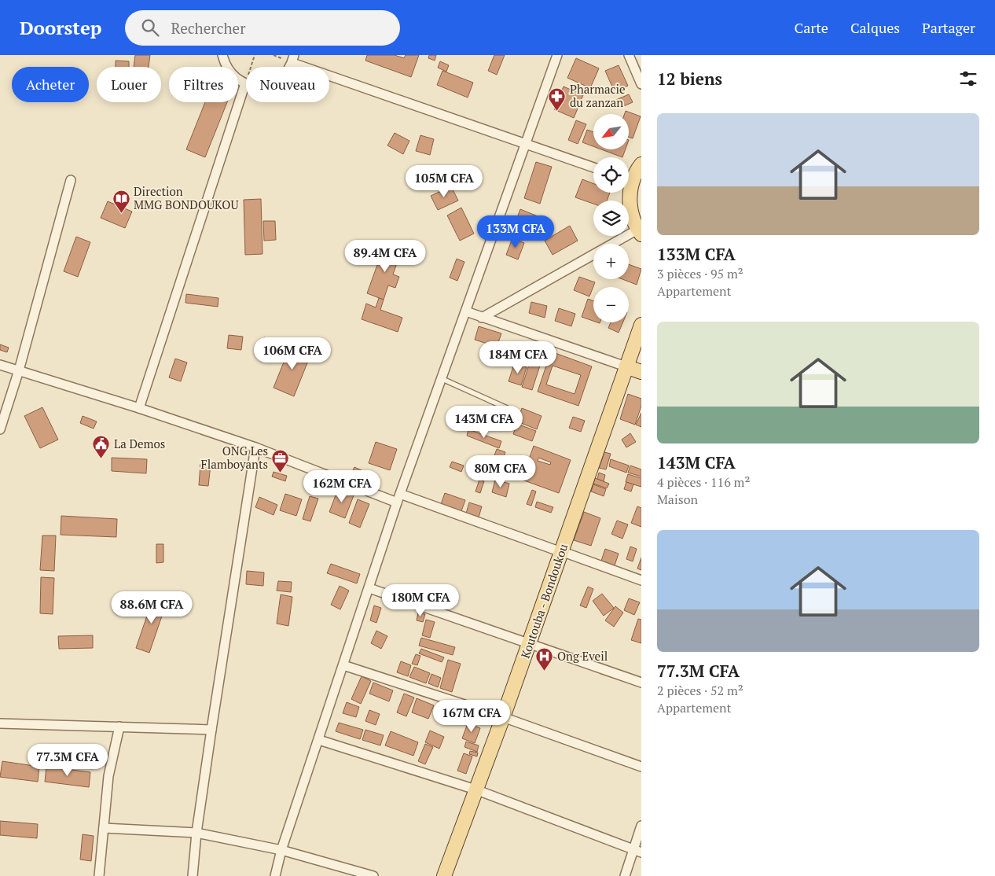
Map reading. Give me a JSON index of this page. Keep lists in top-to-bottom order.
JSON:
{
  "streets": {
    "main road": ["Koutouba - Bondoukou"]
  },
  "places": {
    "pharmacy": ["Pharmacie du zanzan"],
    "library": ["Direction MMG BONDOUKOU"],
    "public building": ["La Demos"],
    "office": ["ONG Les Flamboyants"],
    "hospital": ["Ong Eveil"]
  },
  "north": "bottom left",
  "page": {
    "header": "Doorstep",
    "search": "Rechercher",
    "nav": ["Carte", "Calques", "Partager"],
    "heading": "12 biens",
    "chip": [
      "Acheter",
      "Louer",
      "Filtres",
      "Nouveau"
    ],
    "list": [
      {
        "name": "133M CFA",
        "note": "3 pièces · 95 m² · Appartement"
      },
      {
        "name": "143M CFA",
        "note": "4 pièces · 116 m² · Maison"
      },
      {
        "name": "77.3M CFA",
        "note": "2 pièces · 52 m² · Appartement"
      }
    ],
    "map_buttons": ["+", "−"],
    "price": [
      "105M CFA",
      "133M CFA",
      "89.4M CFA",
      "106M CFA",
      "184M CFA",
      "143M CFA",
      "80M CFA",
      "162M CFA",
      "180M CFA",
      "88.6M CFA",
      "167M CFA",
      "77.3M CFA"
    ]
  }
}
